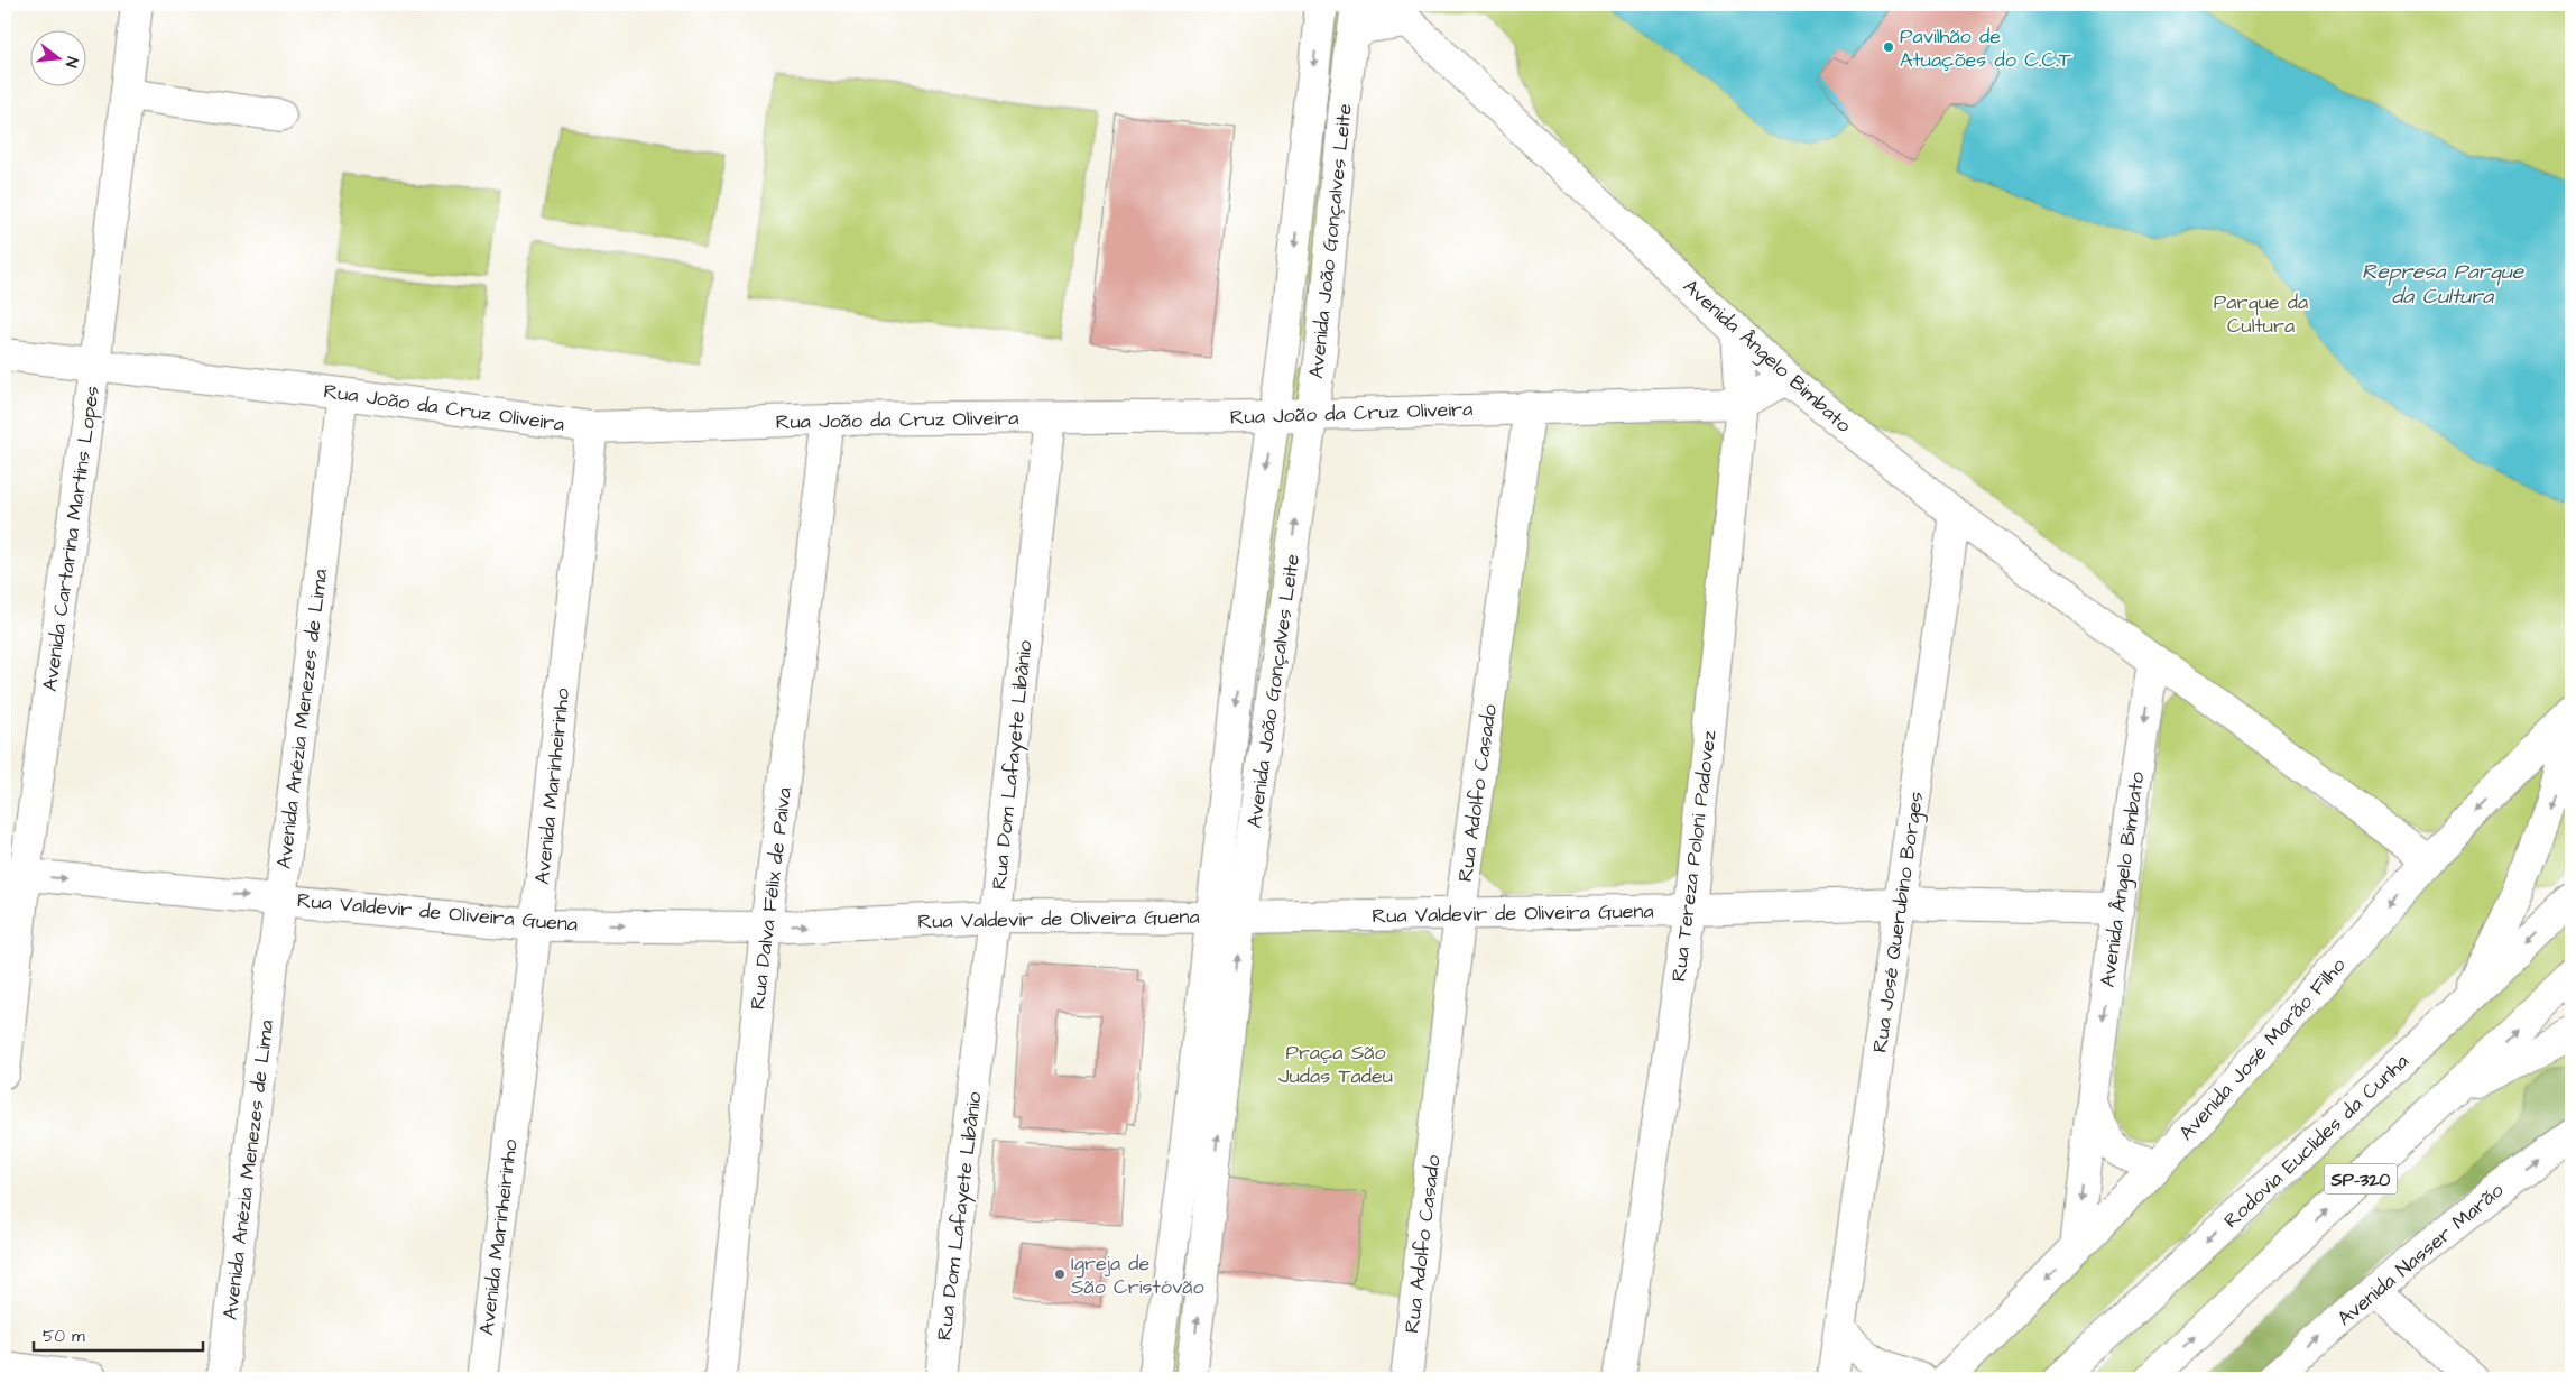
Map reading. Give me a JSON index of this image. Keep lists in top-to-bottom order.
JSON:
{
  "streets": {
    "main road": [
      "Avenida João Gonçalves Leite",
      "Avenida Ângelo Bimbato",
      "Rua João da Cruz Oliveira",
      "Avenida Cartarina Martins Lopes",
      "Avenida Anézia Menezes de Lima",
      "Rua Dom Lafayete Libânio",
      "Avenida Marinheirinho",
      "Rua Adolfo Casado",
      "Rua Tereza Poloni Padovez",
      "Rua Dalva Félix de Paiva",
      "Rua Valdevir de Oliveira Guena",
      "Rua José Querubino Borges",
      "Avenida José Marão Filho",
      "Rodovia Euclides da Cunha",
      "SP-320",
      "Avenida Nasser Marão"
    ]
  },
  "crossings": [
    ["Avenida João Gonçalves Leite", "Avenida Ângelo Bimbato"],
    ["Avenida João Gonçalves Leite", "Rua João da Cruz Oliveira"],
    ["Avenida João Gonçalves Leite", "Rua Valdevir de Oliveira Guena"],
    ["Avenida Ângelo Bimbato", "Rua João da Cruz Oliveira"],
    ["Avenida Ângelo Bimbato", "Rua Tereza Poloni Padovez"],
    ["Avenida Ângelo Bimbato", "Rua Valdevir de Oliveira Guena"],
    ["Avenida Ângelo Bimbato", "Rua José Querubino Borges"],
    ["Avenida Ângelo Bimbato", "Avenida José Marão Filho"],
    ["Rua João da Cruz Oliveira", "Avenida Cartarina Martins Lopes"],
    ["Rua João da Cruz Oliveira", "Avenida Anézia Menezes de Lima"],
    ["Rua João da Cruz Oliveira", "Rua Dom Lafayete Libânio"],
    ["Rua João da Cruz Oliveira", "Avenida Marinheirinho"],
    ["Rua João da Cruz Oliveira", "Rua Adolfo Casado"],
    ["Rua João da Cruz Oliveira", "Rua Tereza Poloni Padovez"],
    ["Rua João da Cruz Oliveira", "Rua Dalva Félix de Paiva"],
    ["Avenida Cartarina Martins Lopes", "Rua Valdevir de Oliveira Guena"],
    ["Avenida Anézia Menezes de Lima", "Rua Valdevir de Oliveira Guena"],
    ["Rua Dom Lafayete Libânio", "Rua Valdevir de Oliveira Guena"],
    ["Avenida Marinheirinho", "Rua Valdevir de Oliveira Guena"],
    ["Rua Adolfo Casado", "Rua Valdevir de Oliveira Guena"],
    ["Rua Tereza Poloni Padovez", "Rua Valdevir de Oliveira Guena"],
    ["Rua Dalva Félix de Paiva", "Rua Valdevir de Oliveira Guena"],
    ["Rua Valdevir de Oliveira Guena", "Rua José Querubino Borges"]
  ],
  "water": ["Represa Parque da Cultura"],
  "parks": ["Parque da Cultura", "Praça São Judas Tadeu"],
  "places": ["Pavilhão de Atuações do C.C.T", "Igreja de São Cristóvão"],
  "scale_bar": "50 m",
  "north": "right"
}
